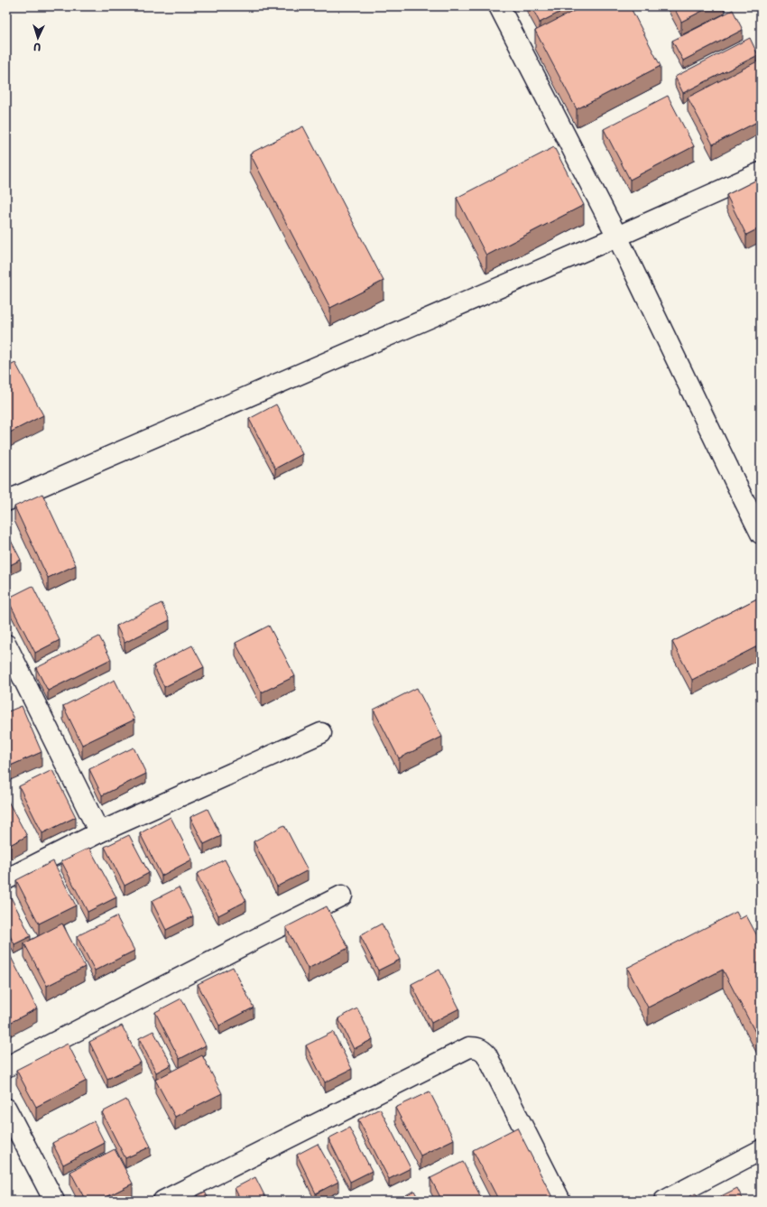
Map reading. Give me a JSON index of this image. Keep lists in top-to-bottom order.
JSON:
{
  "north": "bottom"
}
